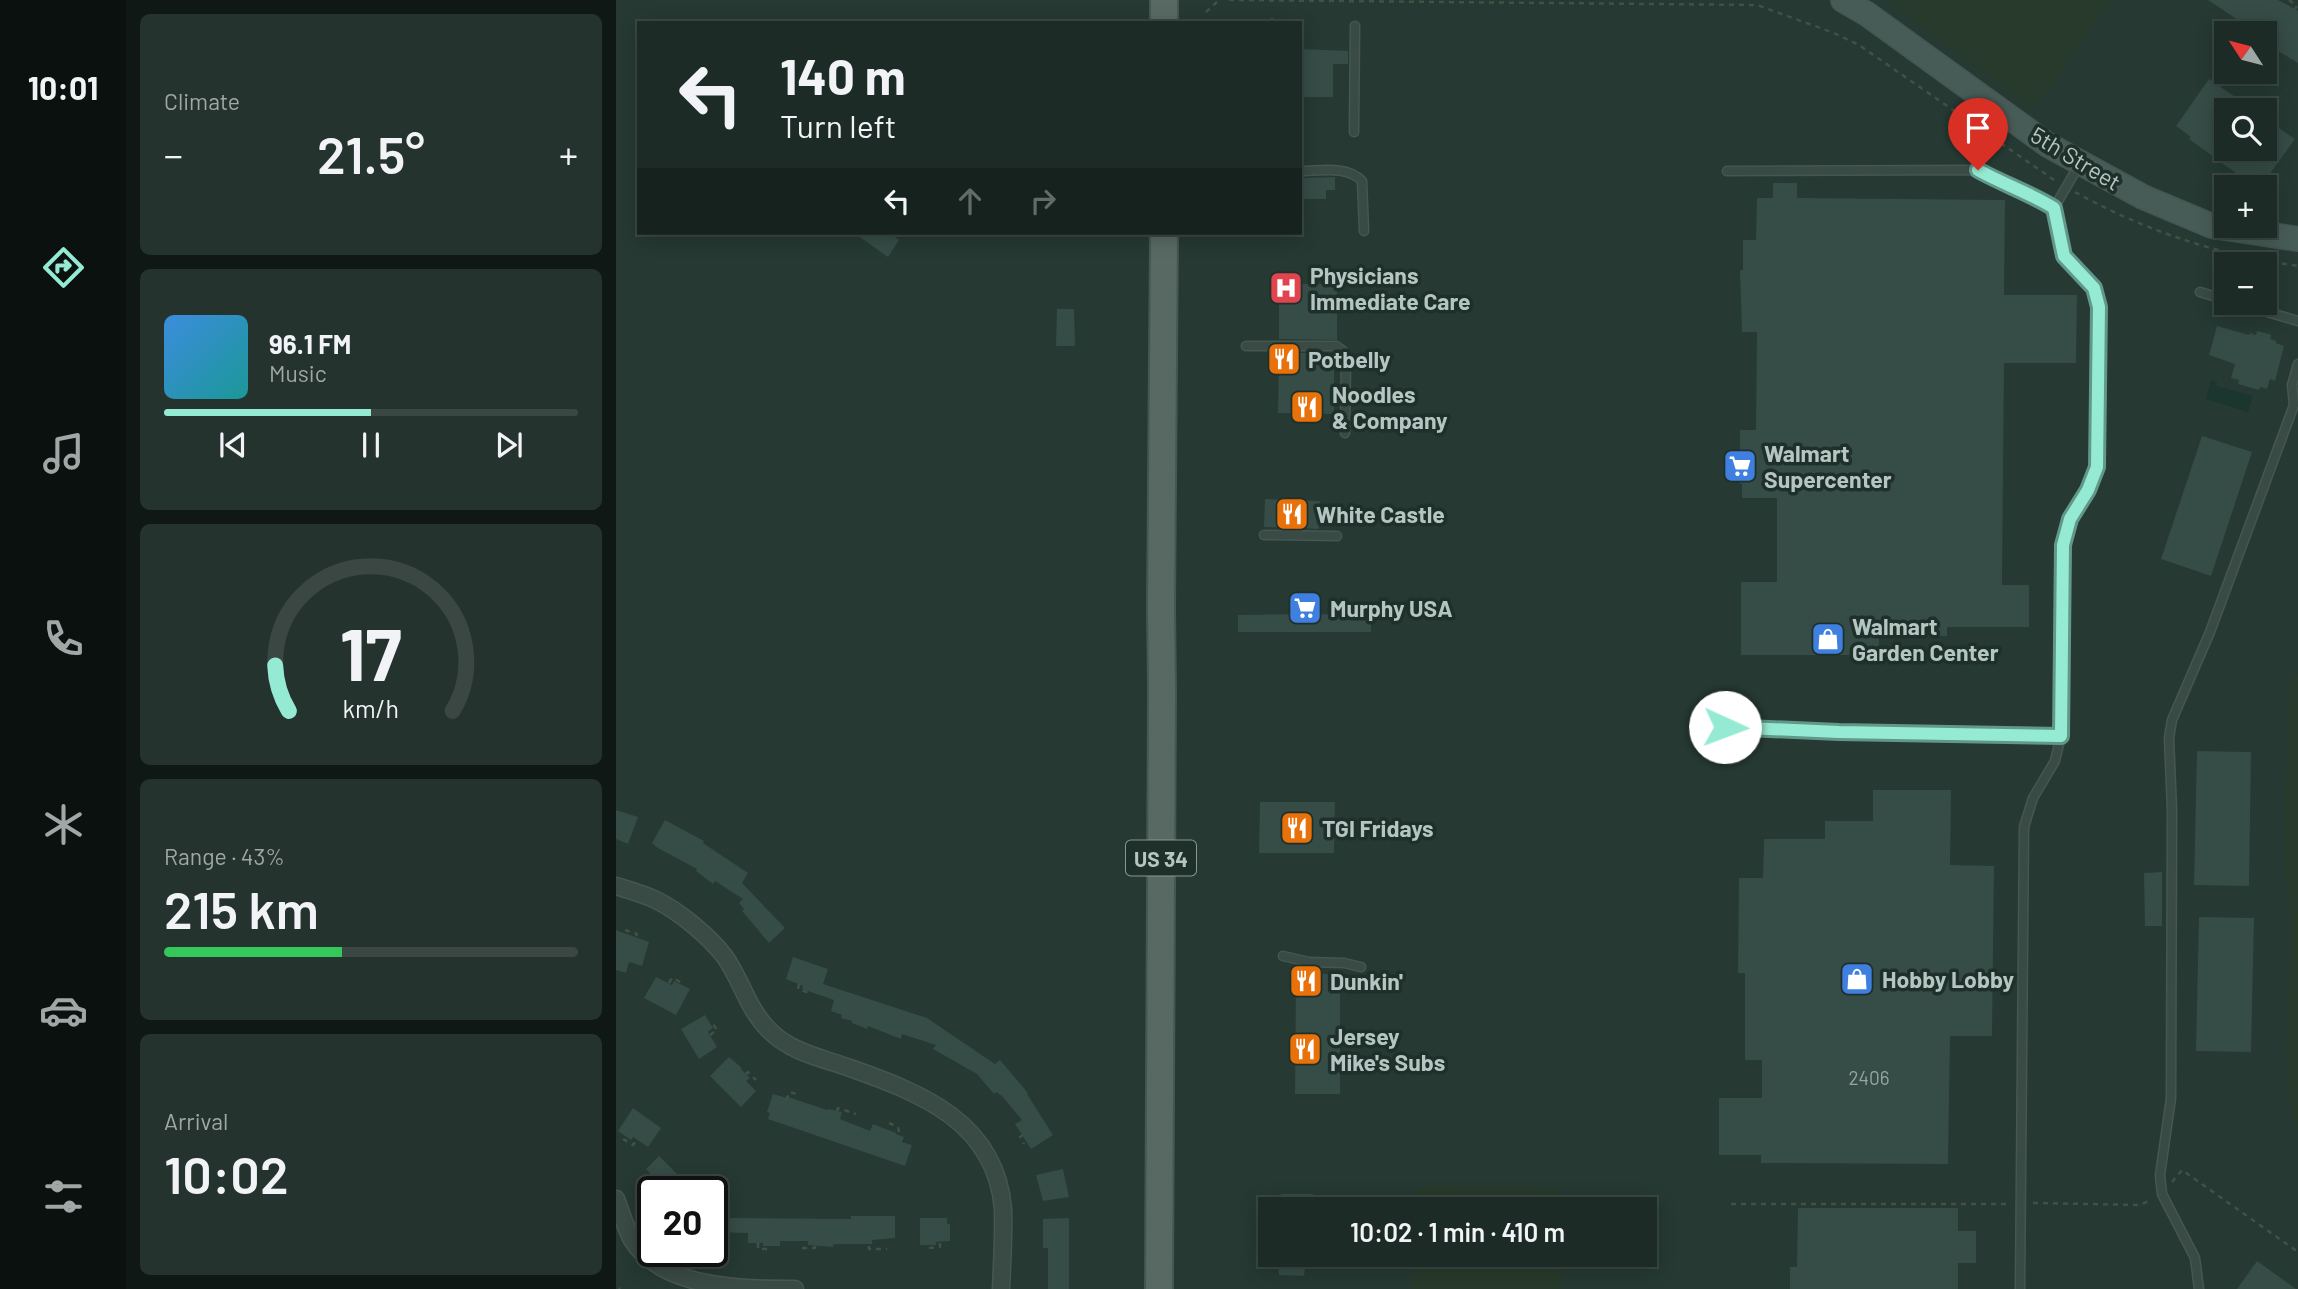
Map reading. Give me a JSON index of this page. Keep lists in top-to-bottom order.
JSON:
{
  "streets": {
    "main road": ["US 34"],
    "street": ["5th Street"]
  },
  "places": {
    "hospital": ["Physicians Immediate Care"],
    "restaurant": [
      "Potbelly",
      "Noodles & Company",
      "White Castle",
      "TGI Fridays",
      "Dunkin'",
      "Jersey Mike's Subs"
    ],
    "supermarket": ["Walmart Supercenter", "Murphy USA"],
    "shop": ["Walmart Garden Center", "Hobby Lobby"]
  },
  "house_numbers": ["2406"],
  "north": "top left",
  "page": {
    "tabs": "10:01",
    "tile": [
      "Climate",
      ["Range · 43%", "215 km"],
      ["Arrival", "10:02"]
    ],
    "map_buttons": ["+", "−"],
    "turn": ["140 m", "Turn left"],
    "heat": ["−", "21.5°", "+"],
    "song": ["96.1 FM", "Music"],
    "limit": "20",
    "trip": "10:02 · 1 min · 410 m",
    "gauge": ["17", "km/h"]
  }
}
